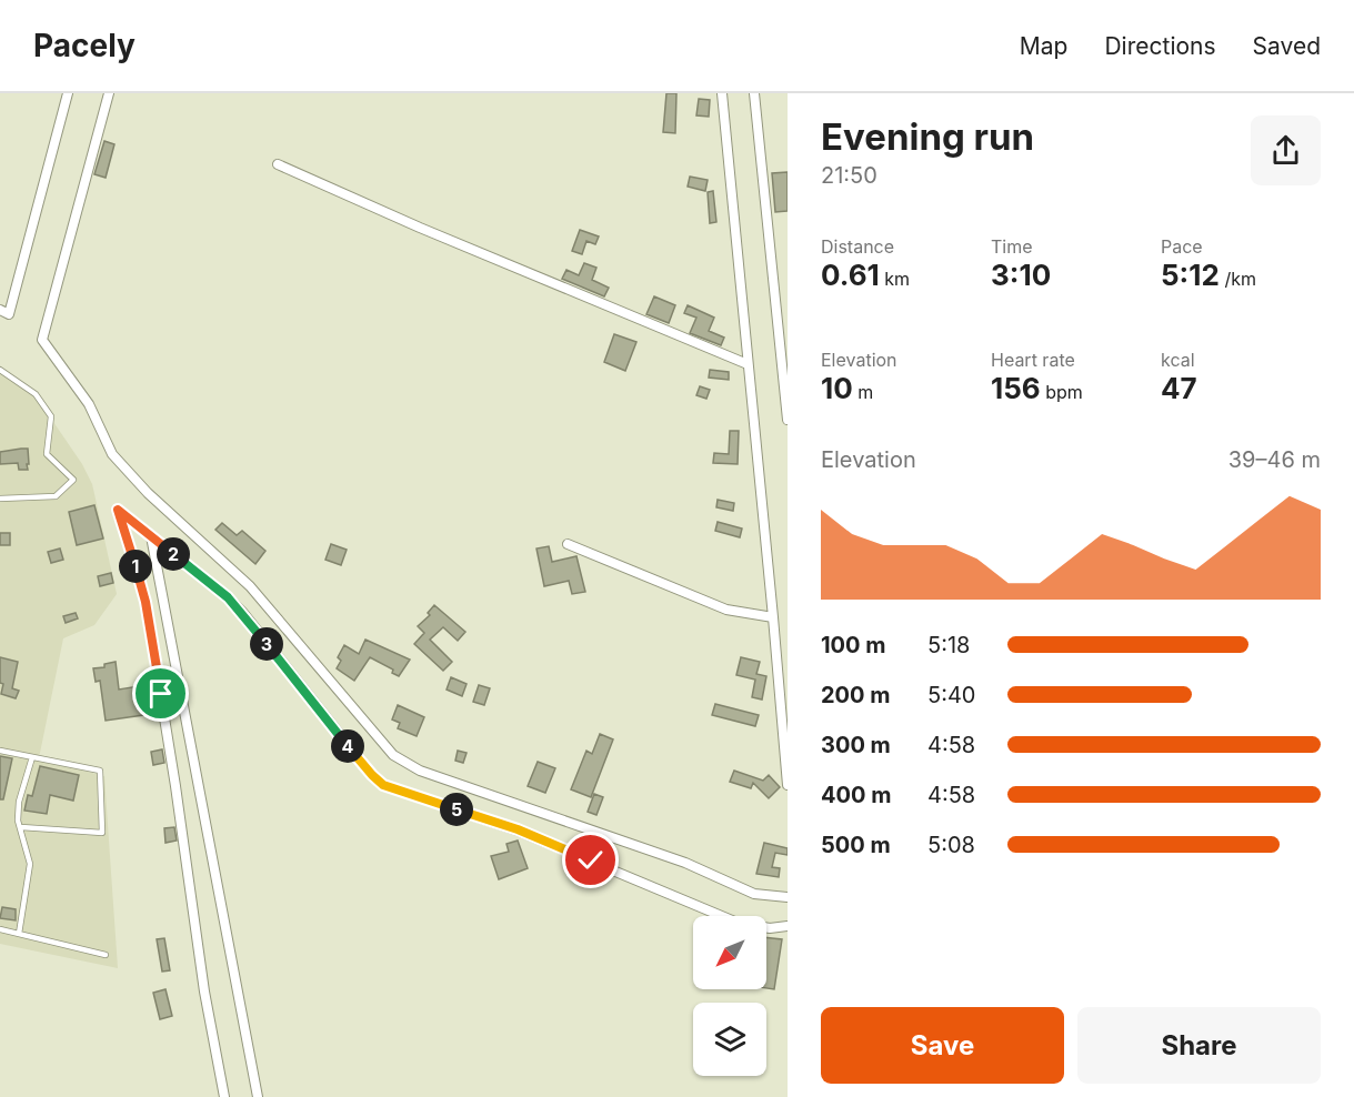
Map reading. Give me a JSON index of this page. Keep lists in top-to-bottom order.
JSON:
{
  "north": "bottom left",
  "page": {
    "header": "Pacely",
    "nav": ["Map", "Directions", "Saved"],
    "heading": ["Evening run", "21:50"],
    "stats": [
      ["Distance", "0.61 km"],
      ["Time", "3:10"],
      ["Pace", "5:12 /km"],
      ["Elevation", "10 m"],
      ["Heart rate", "156 bpm"],
      ["kcal", "47"]
    ],
    "chart": ["Elevation", "39–46 m"],
    "pins": [
      "2",
      "1",
      "3",
      "4",
      "5"
    ],
    "list": [
      {
        "name": "100 m",
        "note": "5:18"
      },
      {
        "name": "200 m",
        "note": "5:40"
      },
      {
        "name": "300 m",
        "note": "4:58"
      },
      {
        "name": "400 m",
        "note": "4:58"
      },
      {
        "name": "500 m",
        "note": "5:08"
      }
    ],
    "buttons": ["Save", "Share"]
  }
}
